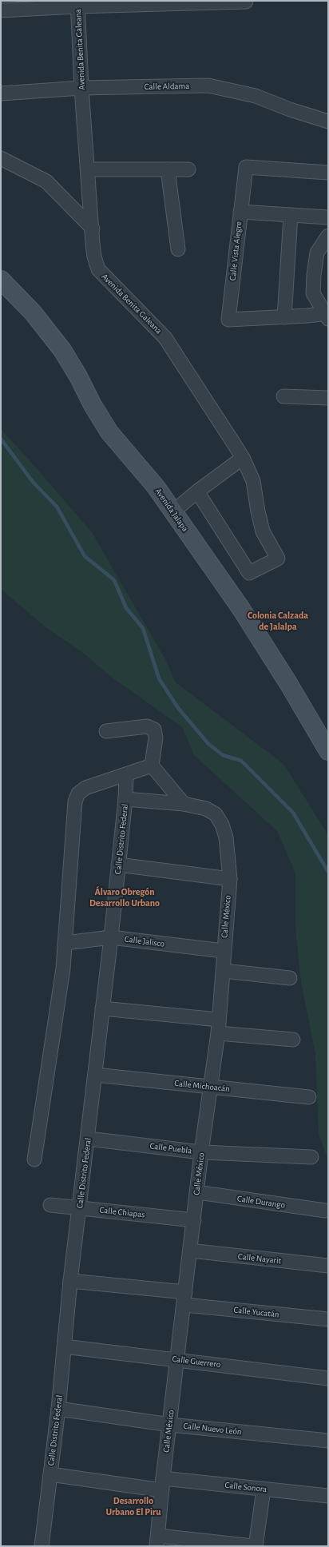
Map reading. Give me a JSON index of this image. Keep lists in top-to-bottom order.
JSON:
{
  "streets": {
    "street": [
      "Avenida Benita Galeana",
      "Calle Aldama",
      "Calle Vista Alegre",
      "Avenida Jalapa",
      "Calle Distrito Federal",
      "Calle México",
      "Calle Jalisco",
      "Calle Michoacán",
      "Calle Puebla",
      "Calle Durango",
      "Calle Chiapas",
      "Calle Nayarit",
      "Calle Yucatán",
      "Calle Guerrero",
      "Calle Nuevo León",
      "Calle Sonora"
    ]
  },
  "crossings": [
    ["Avenida Benita Galeana", "Calle Aldama"],
    ["Calle Distrito Federal", "Calle Jalisco"],
    ["Calle Distrito Federal", "Calle Michoacán"],
    ["Calle Distrito Federal", "Calle Puebla"],
    ["Calle Distrito Federal", "Calle Chiapas"],
    ["Calle Distrito Federal", "Calle Yucatán"],
    ["Calle Distrito Federal", "Calle Guerrero"],
    ["Calle Distrito Federal", "Calle Nuevo León"],
    ["Calle Distrito Federal", "Calle Sonora"],
    ["Calle México", "Calle Jalisco"],
    ["Calle México", "Calle Michoacán"],
    ["Calle México", "Calle Puebla"],
    ["Calle México", "Calle Durango"],
    ["Calle México", "Calle Chiapas"],
    ["Calle México", "Calle Nayarit"],
    ["Calle México", "Calle Yucatán"],
    ["Calle México", "Calle Guerrero"],
    ["Calle México", "Calle Nuevo León"],
    ["Calle México", "Calle Sonora"]
  ],
  "districts": ["Colonia Calzada de Jalalpa", "Álvaro Obregón Desarrollo Urbano", "Desarrollo Urbano El Piru"]
}
